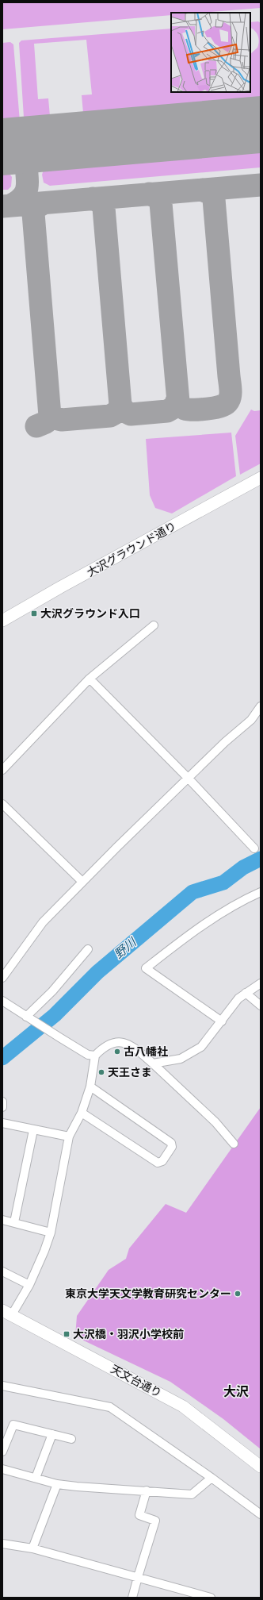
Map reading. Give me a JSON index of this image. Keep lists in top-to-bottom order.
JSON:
{
  "streets": {
    "street": ["大沢グラウンド通り", "天文台通り"]
  },
  "districts": ["大沢"],
  "water": ["野川"],
  "places": {
    "transit": ["大沢グラウンド入口", "大沢橋・羽沢小学校前"],
    "other": ["古八幡社", "天王さま", "東京大学天文学教育研究センター"]
  }
}
